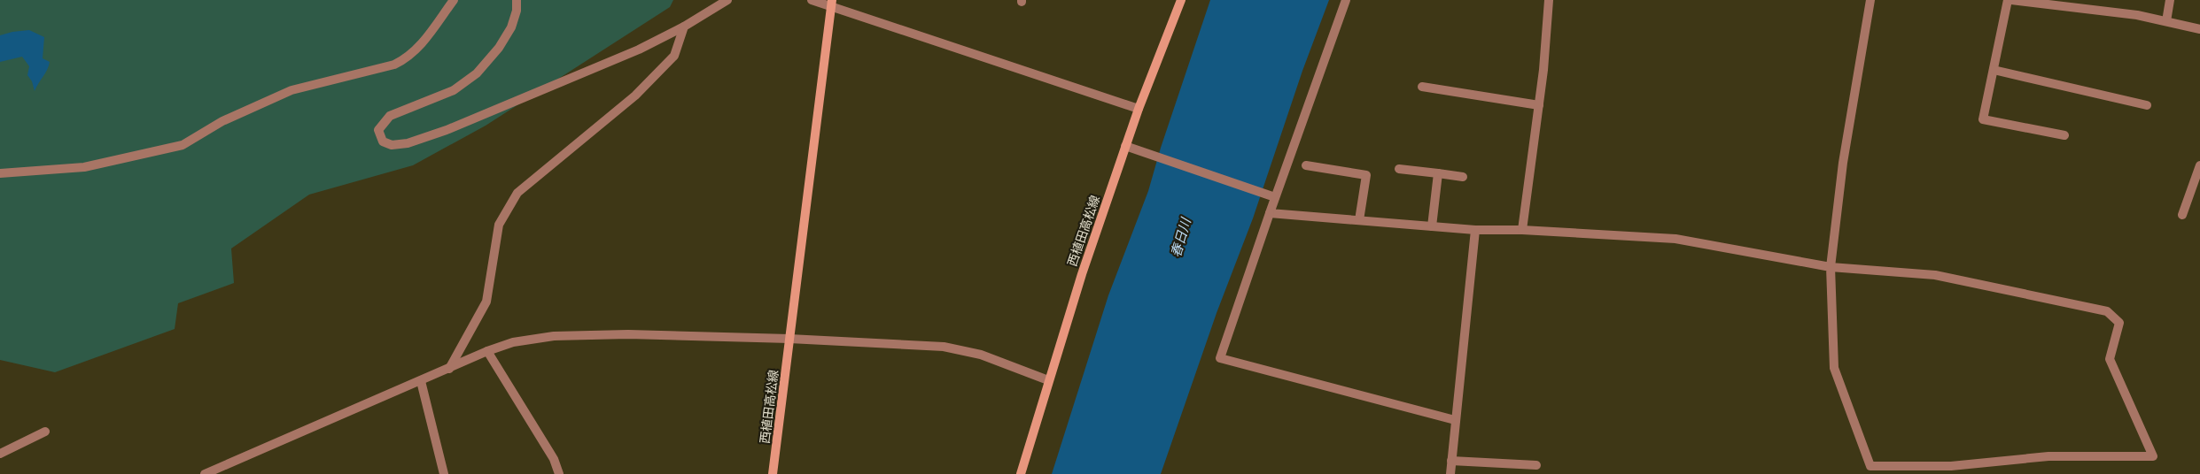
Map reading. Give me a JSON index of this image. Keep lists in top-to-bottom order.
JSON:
{
  "streets": {
    "main road": ["西植田高松線"]
  },
  "water": ["春日川"]
}
